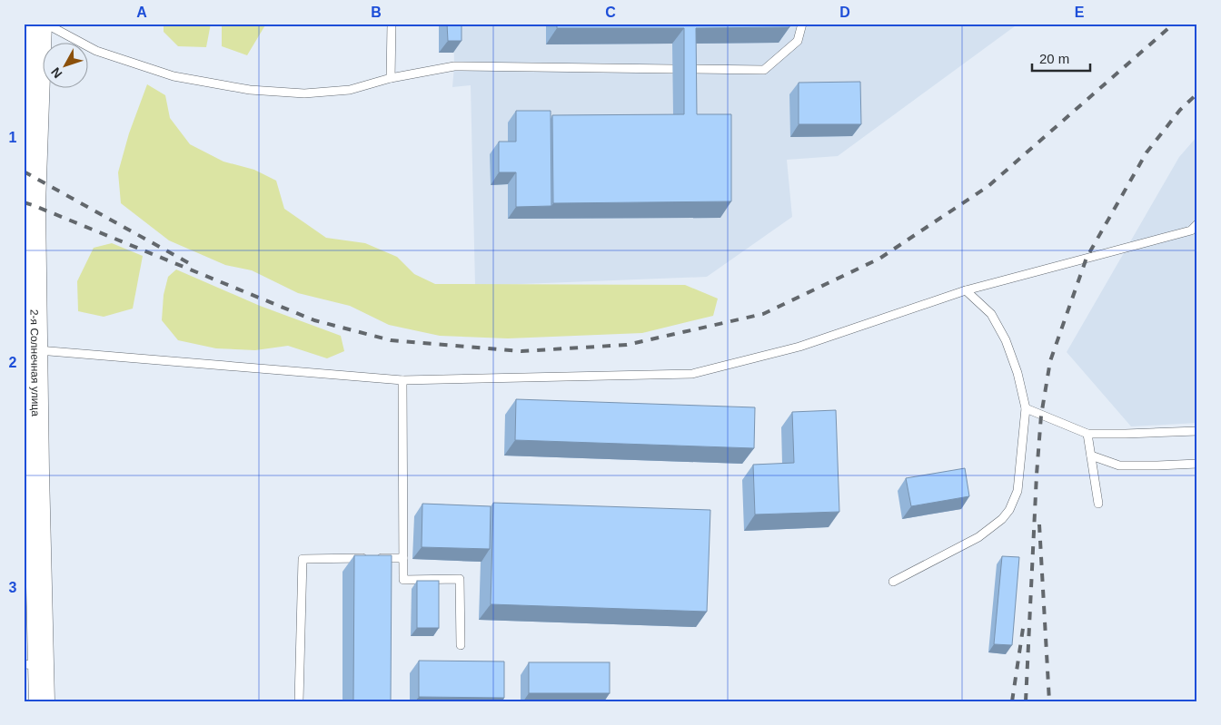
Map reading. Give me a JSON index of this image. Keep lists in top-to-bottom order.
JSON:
{
  "streets": {
    "main road": ["2-я Солнечная улица"]
  },
  "scale_bar": "20 m",
  "north": "bottom left",
  "grid": {
    "columns": [
      "A",
      "B",
      "C",
      "D",
      "E"
    ],
    "rows": ["1", "2", "3"]
  }
}
